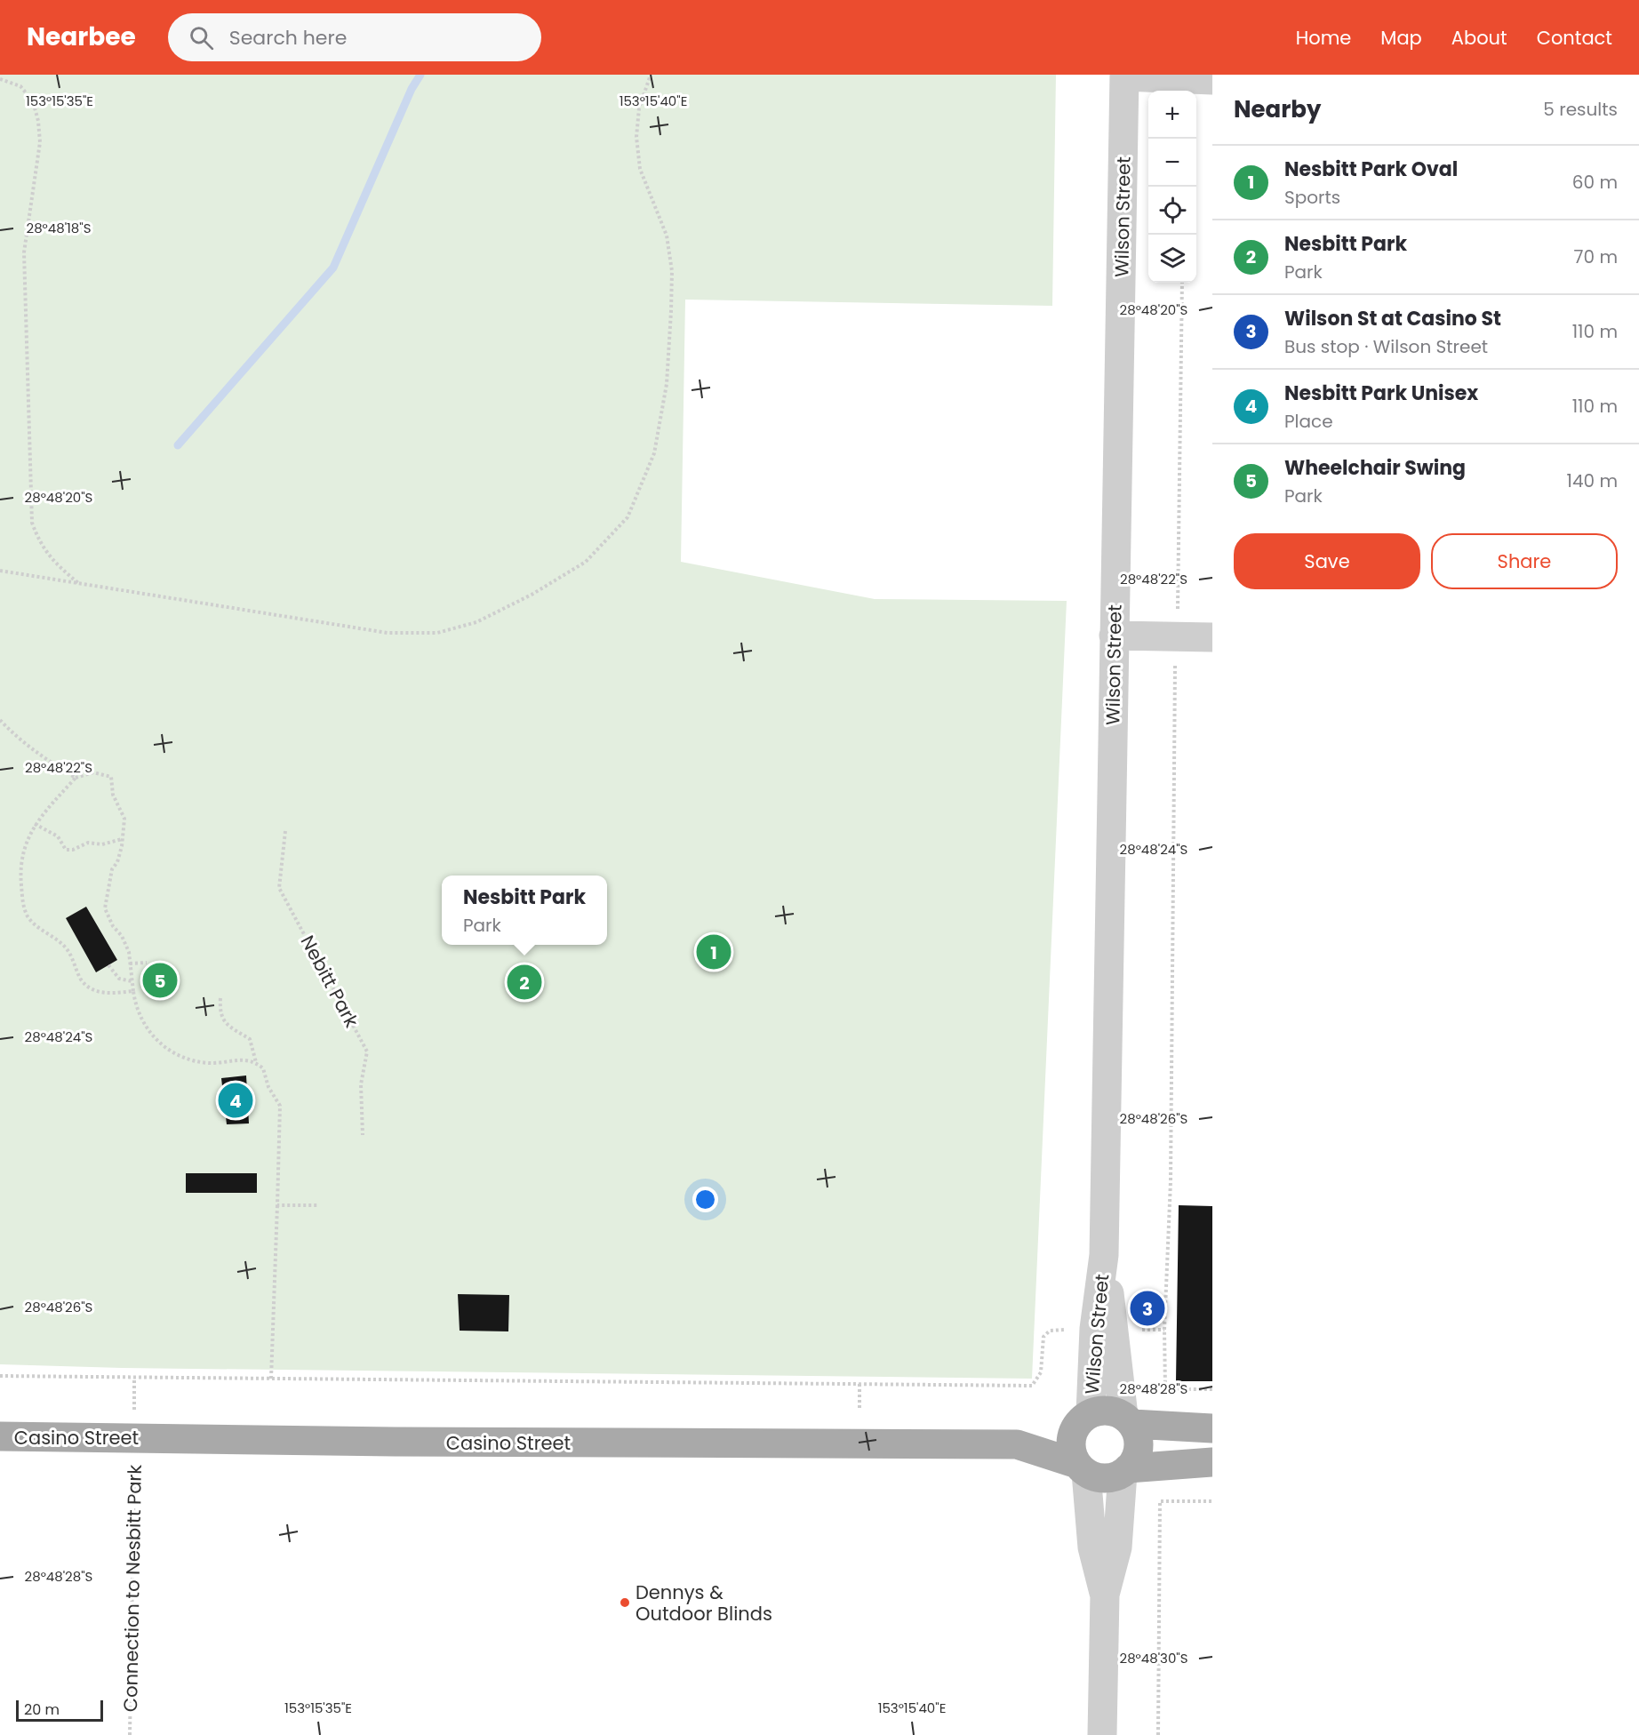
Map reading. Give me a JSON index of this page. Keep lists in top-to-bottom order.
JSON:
{
  "streets": {
    "main road": ["Casino Street"],
    "street": ["Wilson Street"],
    "path": ["Nebitt Park", "Connection to Nesbitt Park"]
  },
  "crossings": [
    ["Wilson Street", "Casino Street"],
    ["Casino Street", "Connection to Nesbitt Park"]
  ],
  "places": ["Dennys & Outdoor Blinds"],
  "scale_bar": "20 m",
  "page": {
    "header": "Nearbee",
    "search": "Search here",
    "nav": [
      "Home",
      "Map",
      "About",
      "Contact"
    ],
    "heading": ["Nearby", "5 results"],
    "map_buttons": ["+", "−"],
    "list": [
      {
        "mark": "1",
        "name": "Nesbitt Park Oval",
        "note": "Sports",
        "value": "60 m"
      },
      {
        "mark": "2",
        "name": "Nesbitt Park",
        "note": "Park",
        "value": "70 m"
      },
      {
        "mark": "3",
        "name": "Wilson St at Casino St",
        "note": "Bus stop · Wilson Street",
        "value": "110 m"
      },
      {
        "mark": "4",
        "name": "Nesbitt Park Unisex",
        "note": "Place",
        "value": "110 m"
      },
      {
        "mark": "5",
        "name": "Wheelchair Swing",
        "note": "Park",
        "value": "140 m"
      }
    ],
    "buttons": ["Save", "Share"],
    "popup": ["Nesbitt Park", "Park"],
    "pins": [
      "1",
      "5",
      "2",
      "4",
      "3"
    ],
    "scale": "20 m"
  },
  "coordinates": [
    "153°15'35\"E",
    "153°15'40\"E",
    "28°48'18\"S",
    "28°48'20\"S",
    "28°48'22\"S",
    "28°48'24\"S",
    "28°48'26\"S",
    "28°48'28\"S",
    "28°48'30\"S"
  ]
}
